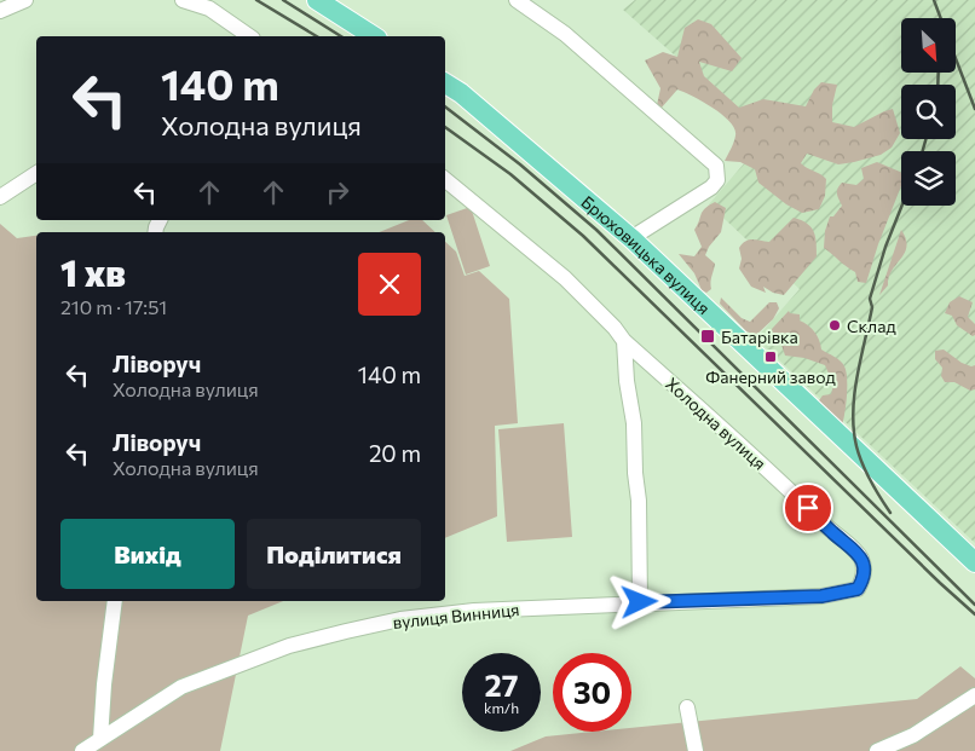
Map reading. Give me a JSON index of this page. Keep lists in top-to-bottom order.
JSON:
{
  "streets": {
    "main road": ["Брюховицька вулиця"],
    "street": ["Холодна вулиця", "вулиця Винниця"]
  },
  "crossings": [
    ["Холодна вулиця", "вулиця Винниця"]
  ],
  "places": {
    "other": ["Склад"],
    "transit": ["Батарівка", "Фанерний завод"]
  },
  "north": "bottom right",
  "page": {
    "turn": ["140 m", "Холодна вулиця"],
    "heading": ["1 хв", "210 m · 17:51"],
    "list": [
      {
        "name": "Ліворуч",
        "note": "Холодна вулиця",
        "value": "140 m"
      },
      {
        "name": "Ліворуч",
        "note": "Холодна вулиця",
        "value": "20 m"
      }
    ],
    "buttons": ["Вихід", "Поділитися"],
    "speed": "27 km/h",
    "limit": "30"
  }
}
